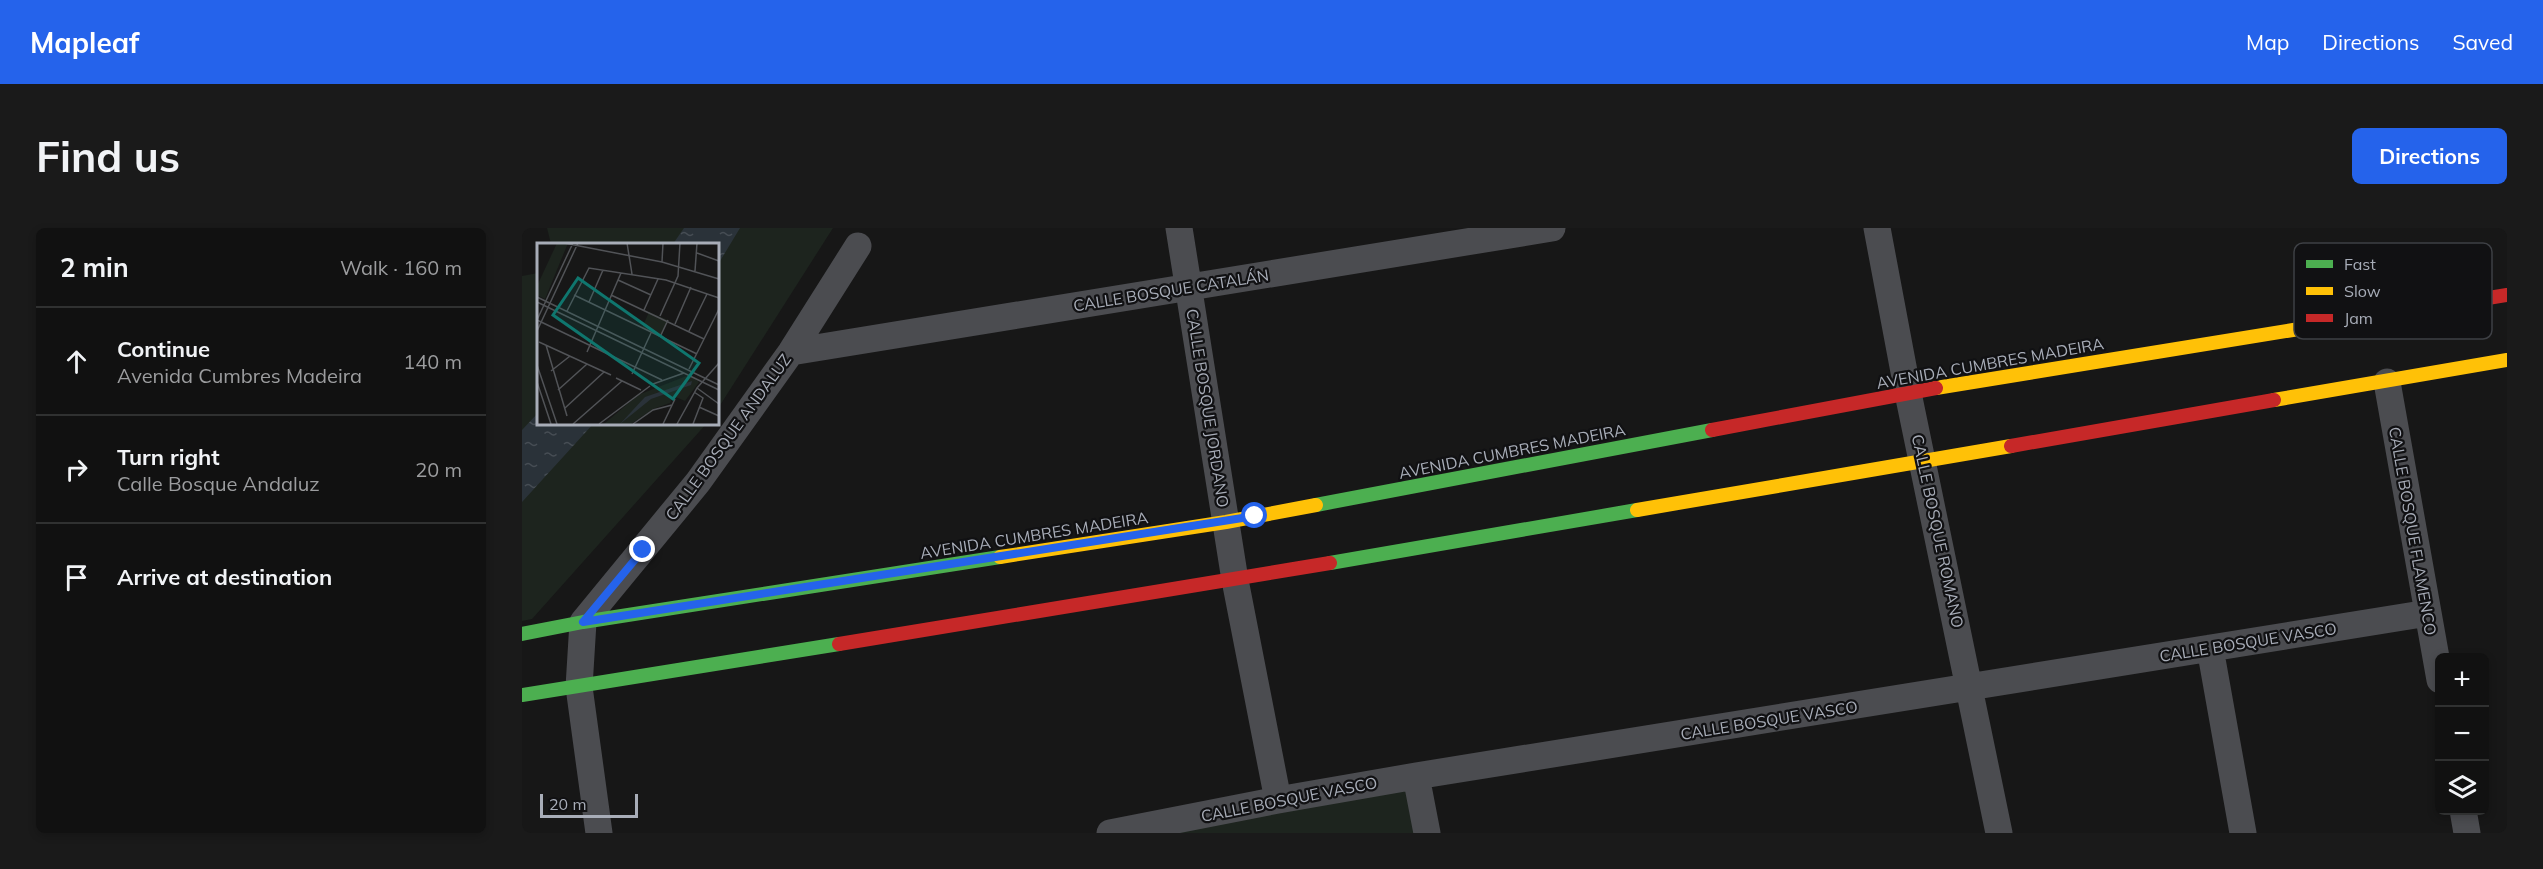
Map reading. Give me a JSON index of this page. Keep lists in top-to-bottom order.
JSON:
{
  "streets": {
    "street": [
      "CALLE BOSQUE CATALÁN",
      "AVENIDA CUMBRES MADEIRA",
      "CALLE BOSQUE JORDANO",
      "CALLE BOSQUE ANDALUZ",
      "CALLE BOSQUE ROMANO",
      "CALLE BOSQUE FLAMENCO",
      "CALLE BOSQUE VASCO"
    ]
  },
  "crossings": [
    ["CALLE BOSQUE CATALÁN", "CALLE BOSQUE JORDANO"],
    ["CALLE BOSQUE CATALÁN", "CALLE BOSQUE ANDALUZ"],
    ["AVENIDA CUMBRES MADEIRA", "CALLE BOSQUE JORDANO"],
    ["AVENIDA CUMBRES MADEIRA", "CALLE BOSQUE ANDALUZ"],
    ["AVENIDA CUMBRES MADEIRA", "CALLE BOSQUE ROMANO"],
    ["CALLE BOSQUE JORDANO", "CALLE BOSQUE VASCO"],
    ["CALLE BOSQUE ROMANO", "CALLE BOSQUE VASCO"],
    ["CALLE BOSQUE FLAMENCO", "CALLE BOSQUE VASCO"]
  ],
  "legend": ["Fast", "Slow", "Jam"],
  "scale_bar": "20 m",
  "page": {
    "header": "Mapleaf",
    "nav": ["Map", "Directions", "Saved"],
    "buttons": "Directions",
    "title": "Find us",
    "heading": ["2 min", "Walk · 160 m"],
    "list": [
      ["Continue", "Avenida Cumbres Madeira", "140 m"],
      ["Turn right", "Calle Bosque Andaluz", "20 m"],
      "Arrive at destination"
    ],
    "map_buttons": ["+", "−"],
    "scale": "20 m"
  }
}
